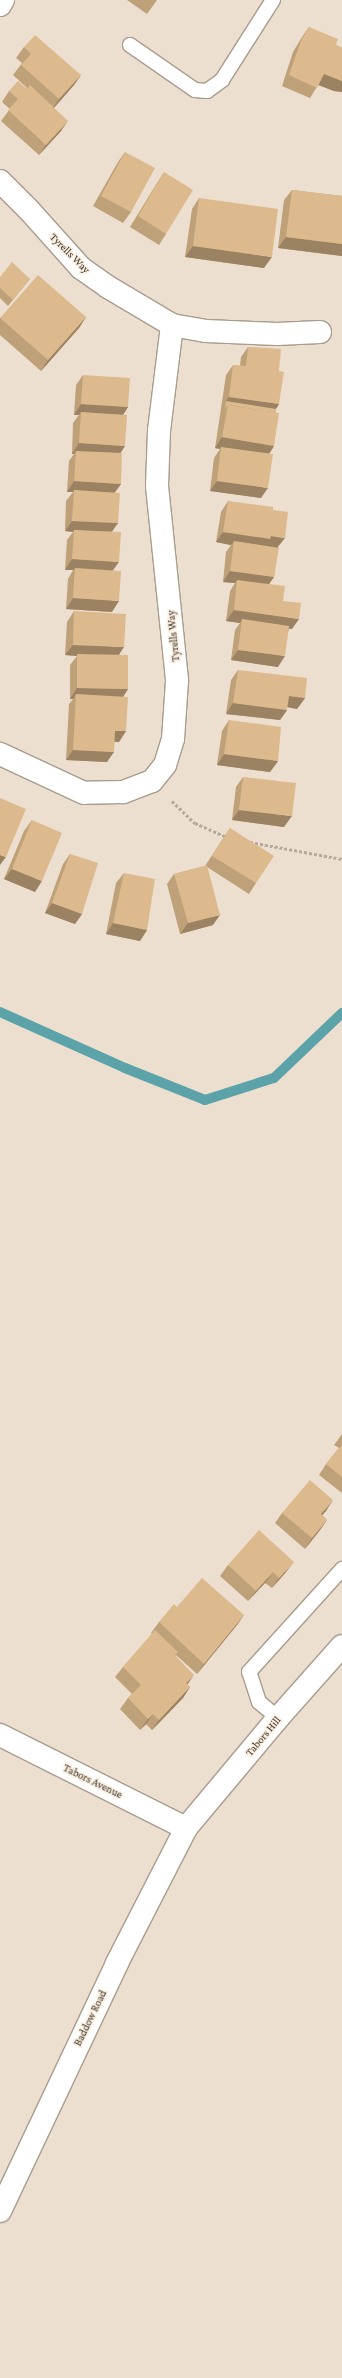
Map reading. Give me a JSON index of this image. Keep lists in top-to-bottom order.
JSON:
{
  "streets": {
    "street": [
      "Tyrells Way",
      "Tabors Hill",
      "Tabors Avenue",
      "Baddow Road"
    ]
  },
  "crossings": [
    ["Tabors Hill", "Tabors Avenue"],
    ["Tabors Hill", "Baddow Road"],
    ["Tabors Avenue", "Baddow Road"]
  ]
}
